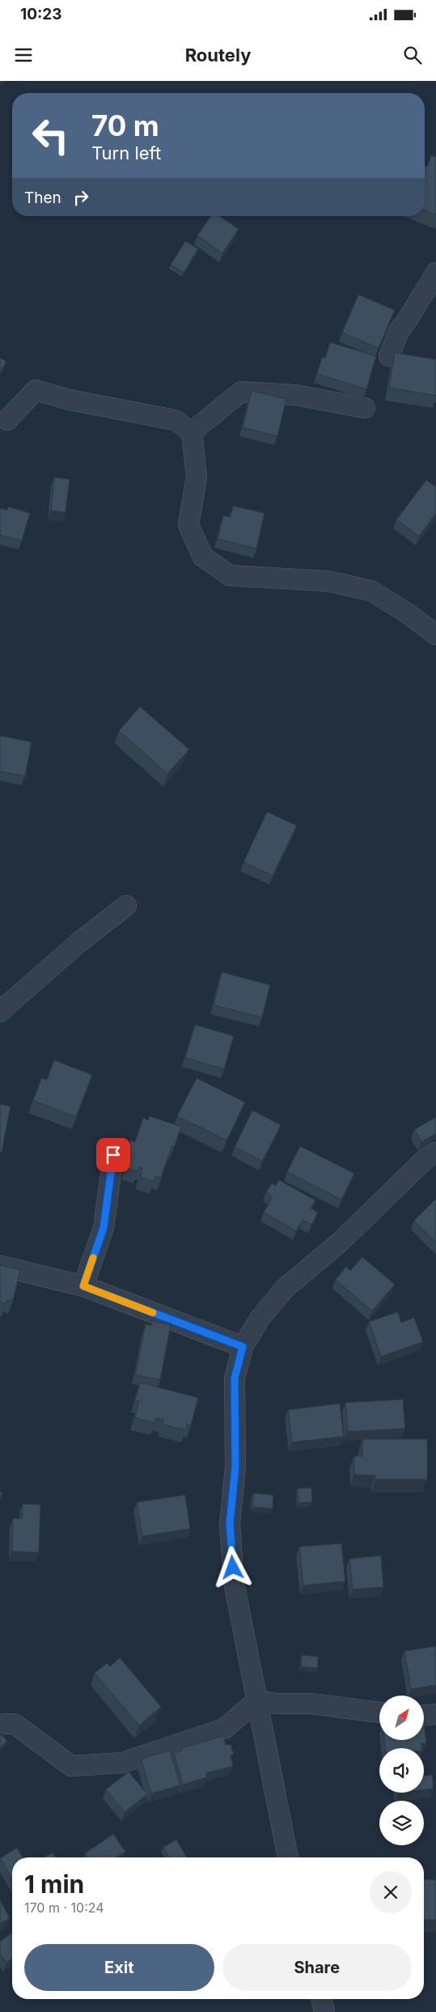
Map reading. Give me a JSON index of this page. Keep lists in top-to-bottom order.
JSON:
{
  "north": "top right",
  "page": {
    "status": "10:23",
    "header": "Routely",
    "turn": ["70 m", "Turn left"],
    "then": "Then",
    "heading": ["1 min", "170 m · 10:24"],
    "buttons": ["Exit", "Share"]
  }
}
